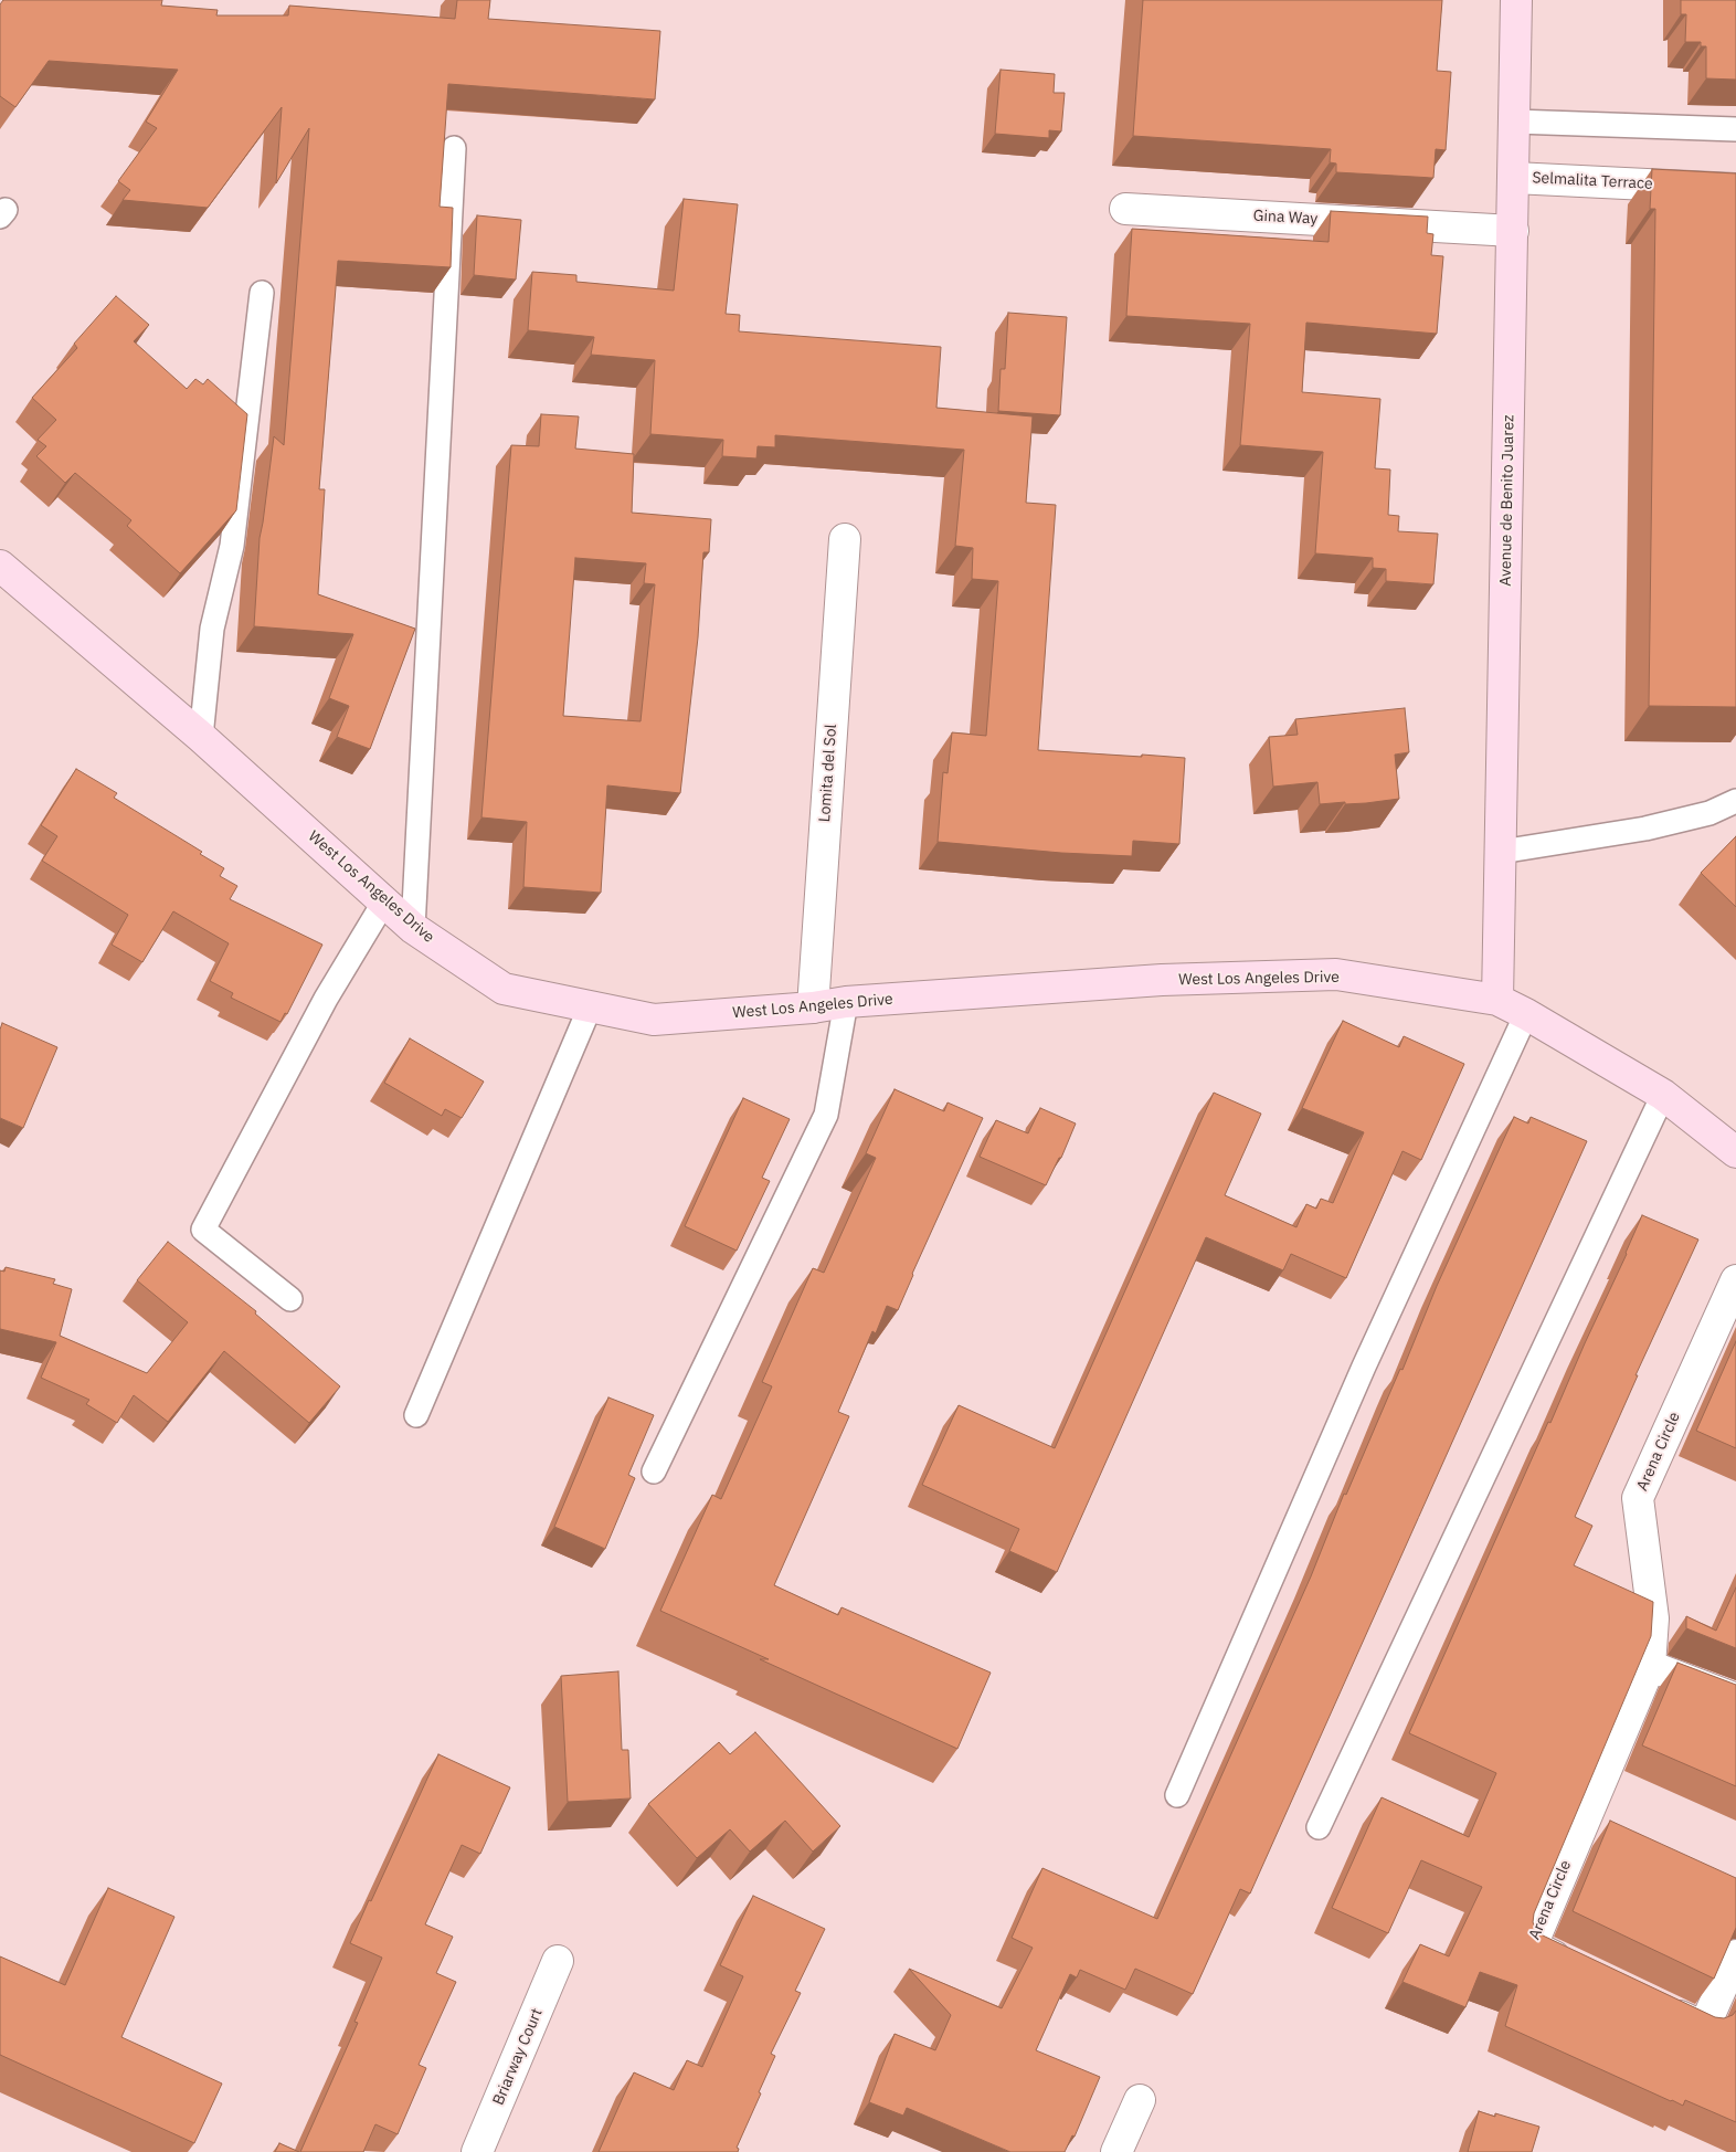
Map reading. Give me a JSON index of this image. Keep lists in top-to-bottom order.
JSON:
{
  "streets": {
    "main road": ["Avenue de Benito Juarez", "West Los Angeles Drive"],
    "street": [
      "Selmalita Terrace",
      "Gina Way",
      "Lomita del Sol",
      "Arena Circle",
      "Briarway Court"
    ]
  },
  "crossings": [
    ["Selmalita Terrace", "Avenue de Benito Juarez"],
    ["Gina Way", "Avenue de Benito Juarez"],
    ["Avenue de Benito Juarez", "West Los Angeles Drive"],
    ["Lomita del Sol", "West Los Angeles Drive"]
  ]
}
